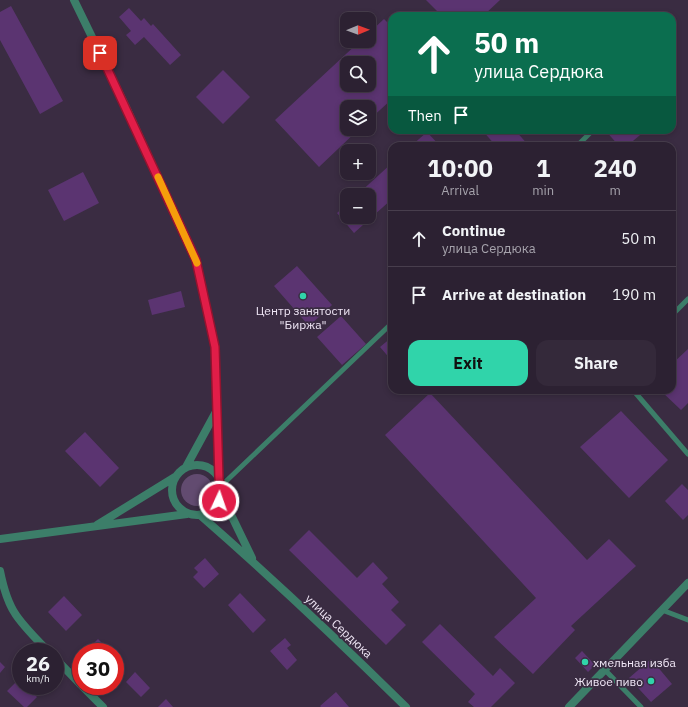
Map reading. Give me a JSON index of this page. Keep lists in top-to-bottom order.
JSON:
{
  "streets": {
    "street": ["улица Сердюка"]
  },
  "places": ["Центр занятости \"Биржа\"", "хмельная изба", "Живое пиво"],
  "north": "right",
  "page": {
    "map_buttons": ["+", "−"],
    "turn": ["50 m", "улица Сердюка"],
    "then": "Then",
    "eta": [
      "10:00",
      "Arrival",
      "1",
      "min",
      "240",
      "m"
    ],
    "list": [
      {
        "name": "Continue",
        "note": "улица Сердюка",
        "value": "50 m"
      },
      {
        "name": "Arrive at destination",
        "value": "190 m"
      }
    ],
    "buttons": ["Exit", "Share"],
    "speed": "26 km/h",
    "limit": "30"
  }
}
